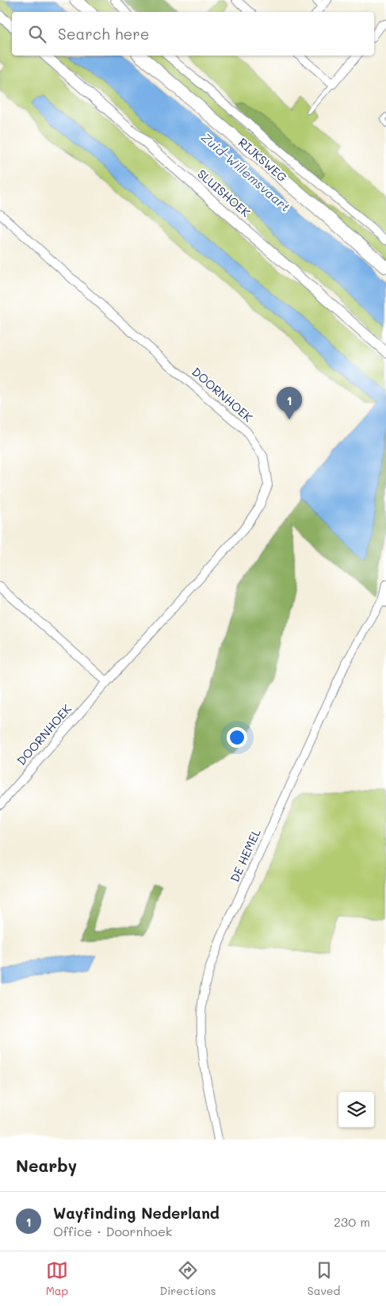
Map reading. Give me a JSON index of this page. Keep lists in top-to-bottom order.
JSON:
{
  "streets": {
    "main road": ["RIJKSWEG"],
    "street": ["SLUISHOEK", "DOORNHOEK", "DE HEMEL"]
  },
  "water": ["Zuid-Willemsvaart"],
  "page": {
    "search": "Search here",
    "pins": "1",
    "heading": "Nearby",
    "list": [
      {
        "mark": "1",
        "name": "Wayfinding Nederland",
        "note": "Office · Doornhoek",
        "value": "230 m"
      }
    ],
    "nav": ["Map", "Directions", "Saved"]
  }
}
